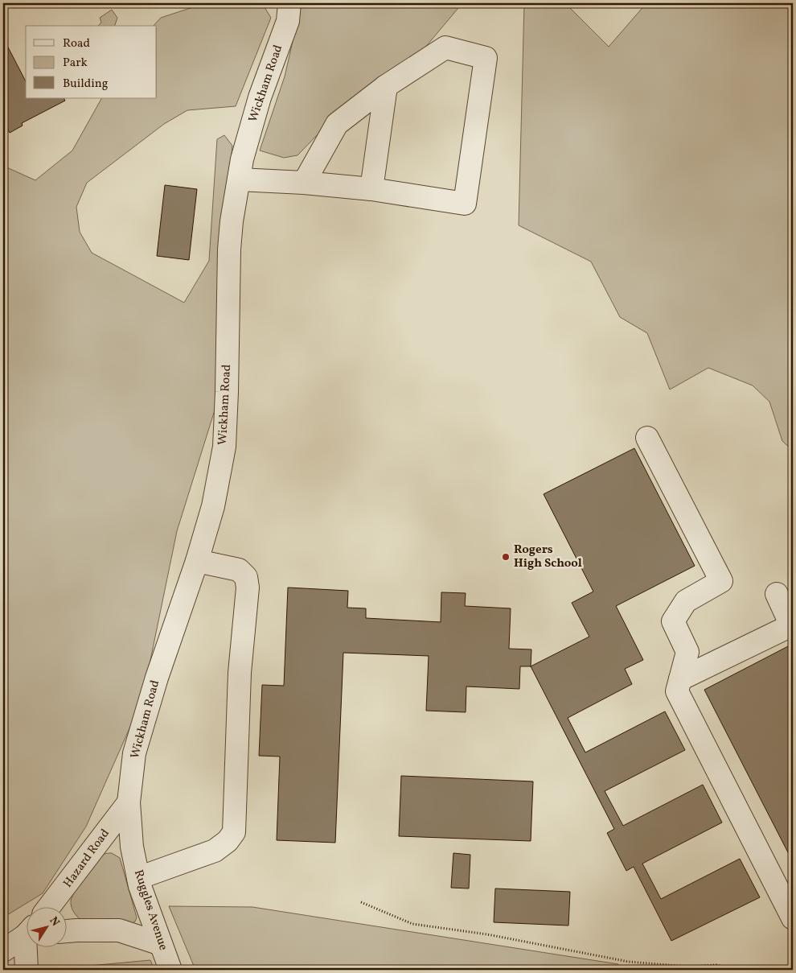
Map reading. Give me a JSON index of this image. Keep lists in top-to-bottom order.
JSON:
{
  "streets": {
    "street": ["Wickham Road", "Hazard Road", "Ruggles Avenue"]
  },
  "crossings": [
    ["Wickham Road", "Hazard Road"],
    ["Wickham Road", "Ruggles Avenue"],
    ["Hazard Road", "Ruggles Avenue"]
  ],
  "places": ["Rogers High School"],
  "legend": ["Road", "Park", "Building"],
  "north": "top right"
}
